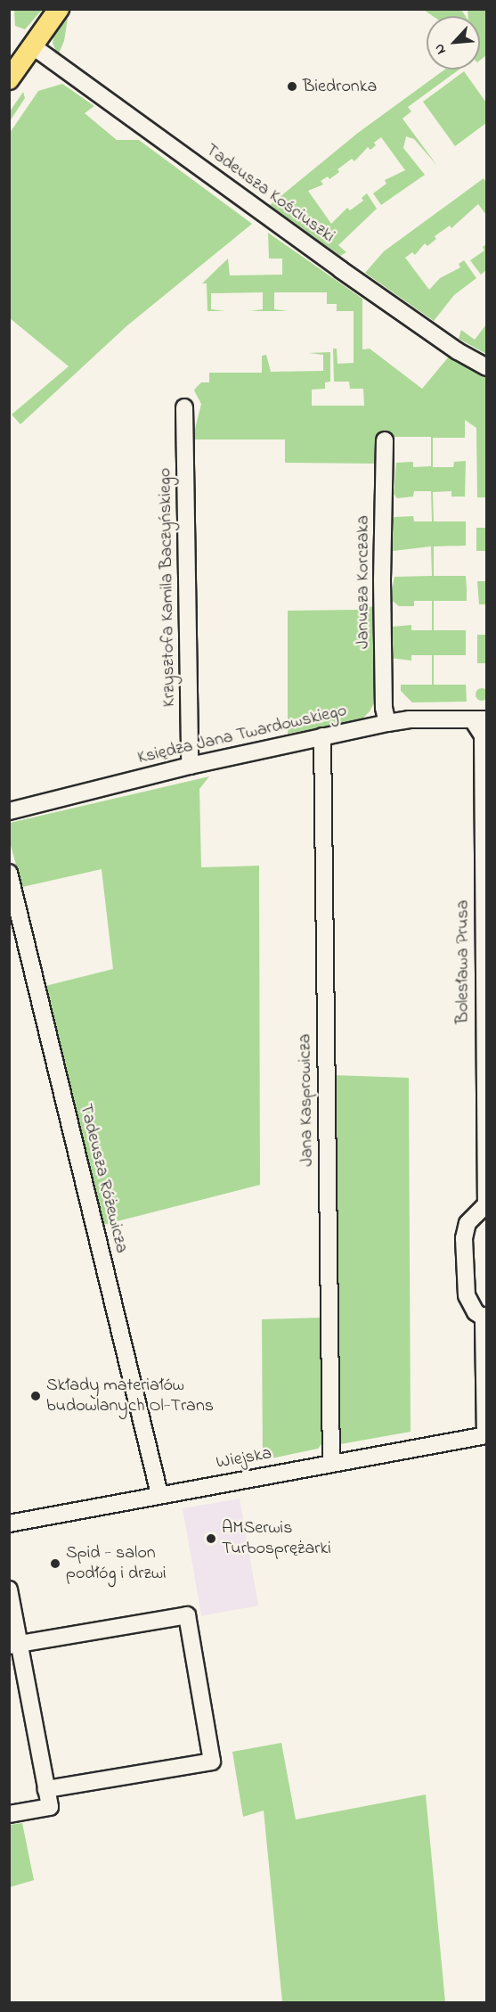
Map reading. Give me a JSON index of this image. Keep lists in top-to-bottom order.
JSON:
{
  "streets": {
    "street": [
      "Tadeusza Kościuszki",
      "Janusza Korczaka",
      "Krzysztofa Kamila Baczyńskiego",
      "Księdza Jana Twardowskiego",
      "Bolesława Prusa",
      "Jana Kasprowicza",
      "Tadeusza Różewicza",
      "Wiejska"
    ]
  },
  "crossings": [
    ["Janusza Korczaka", "Księdza Jana Twardowskiego"],
    ["Krzysztofa Kamila Baczyńskiego", "Księdza Jana Twardowskiego"],
    ["Księdza Jana Twardowskiego", "Bolesława Prusa"],
    ["Księdza Jana Twardowskiego", "Jana Kasprowicza"],
    ["Bolesława Prusa", "Wiejska"],
    ["Jana Kasprowicza", "Wiejska"],
    ["Tadeusza Różewicza", "Wiejska"]
  ],
  "places": [
    "Biedronka",
    "Składy materiałów budowlanych Ol-Trans",
    "AMSerwis Turbosprężarki",
    "Spid - salon podłóg i drzwi"
  ],
  "north": "bottom left"
}
